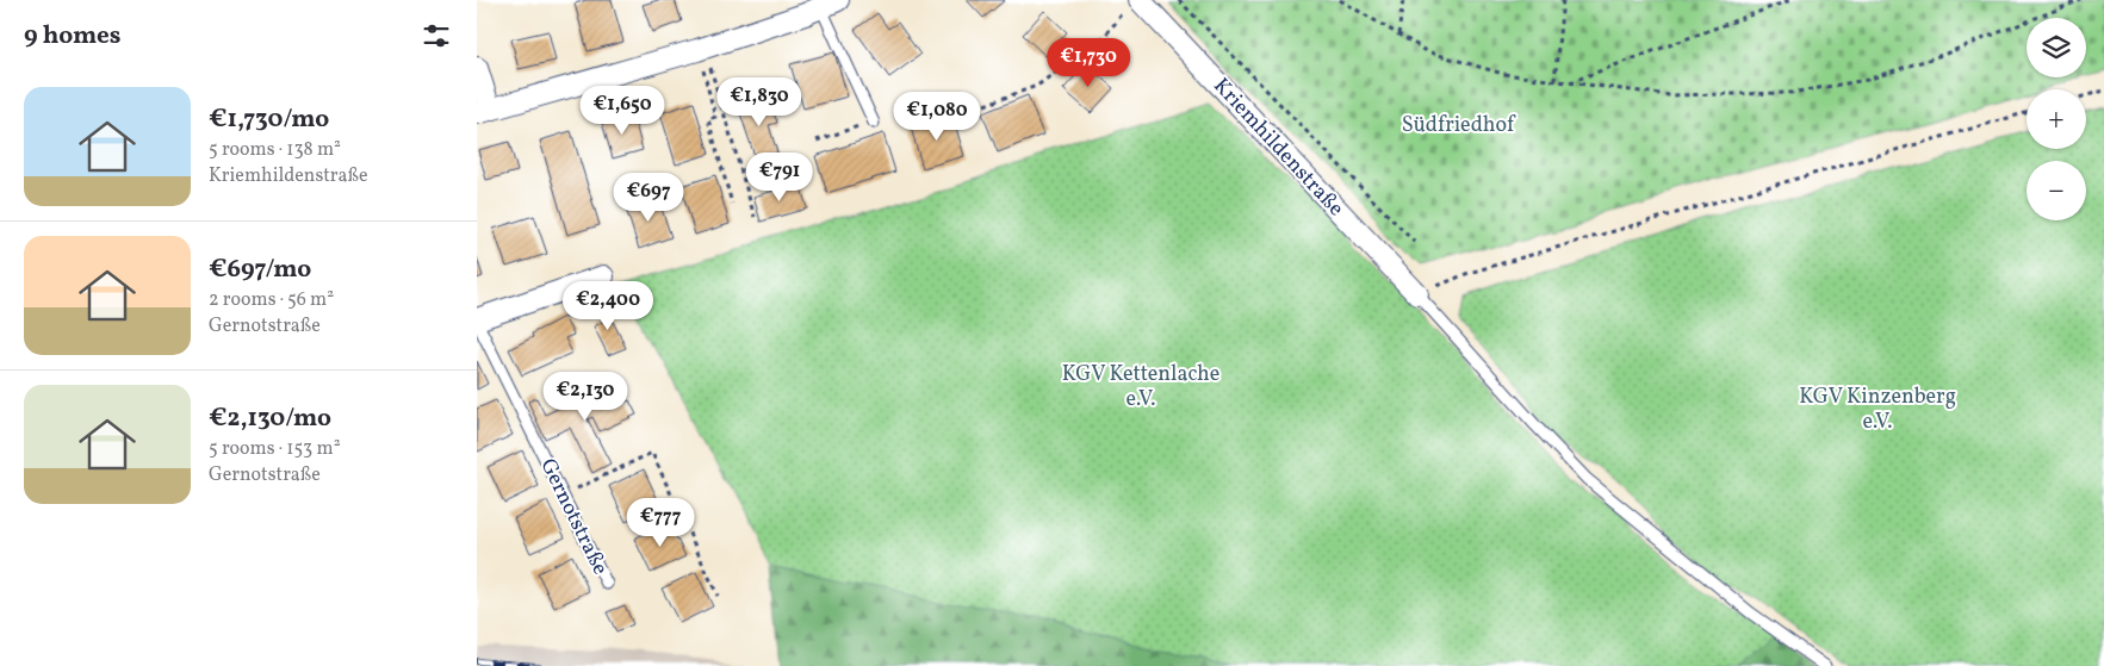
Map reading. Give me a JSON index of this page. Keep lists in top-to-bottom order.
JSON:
{
  "streets": {
    "street": ["Kriemhildenstraße", "Gernotstraße"]
  },
  "parks": ["Südfriedhof", "KGV Kettenlache e.V.", "KGV Kinzenberg e.V."],
  "page": {
    "heading": "9 homes",
    "map_buttons": ["+", "−"],
    "price": [
      "€1,730",
      "€1,830",
      "€1,650",
      "€1,080",
      "€791",
      "€697",
      "€2,400",
      "€2,130",
      "€777"
    ],
    "list": [
      {
        "name": "€1,730/mo",
        "note": "5 rooms · 138 m² · Kriemhildenstraße"
      },
      {
        "name": "€697/mo",
        "note": "2 rooms · 56 m² · Gernotstraße"
      },
      {
        "name": "€2,130/mo",
        "note": "5 rooms · 153 m² · Gernotstraße"
      }
    ]
  }
}
